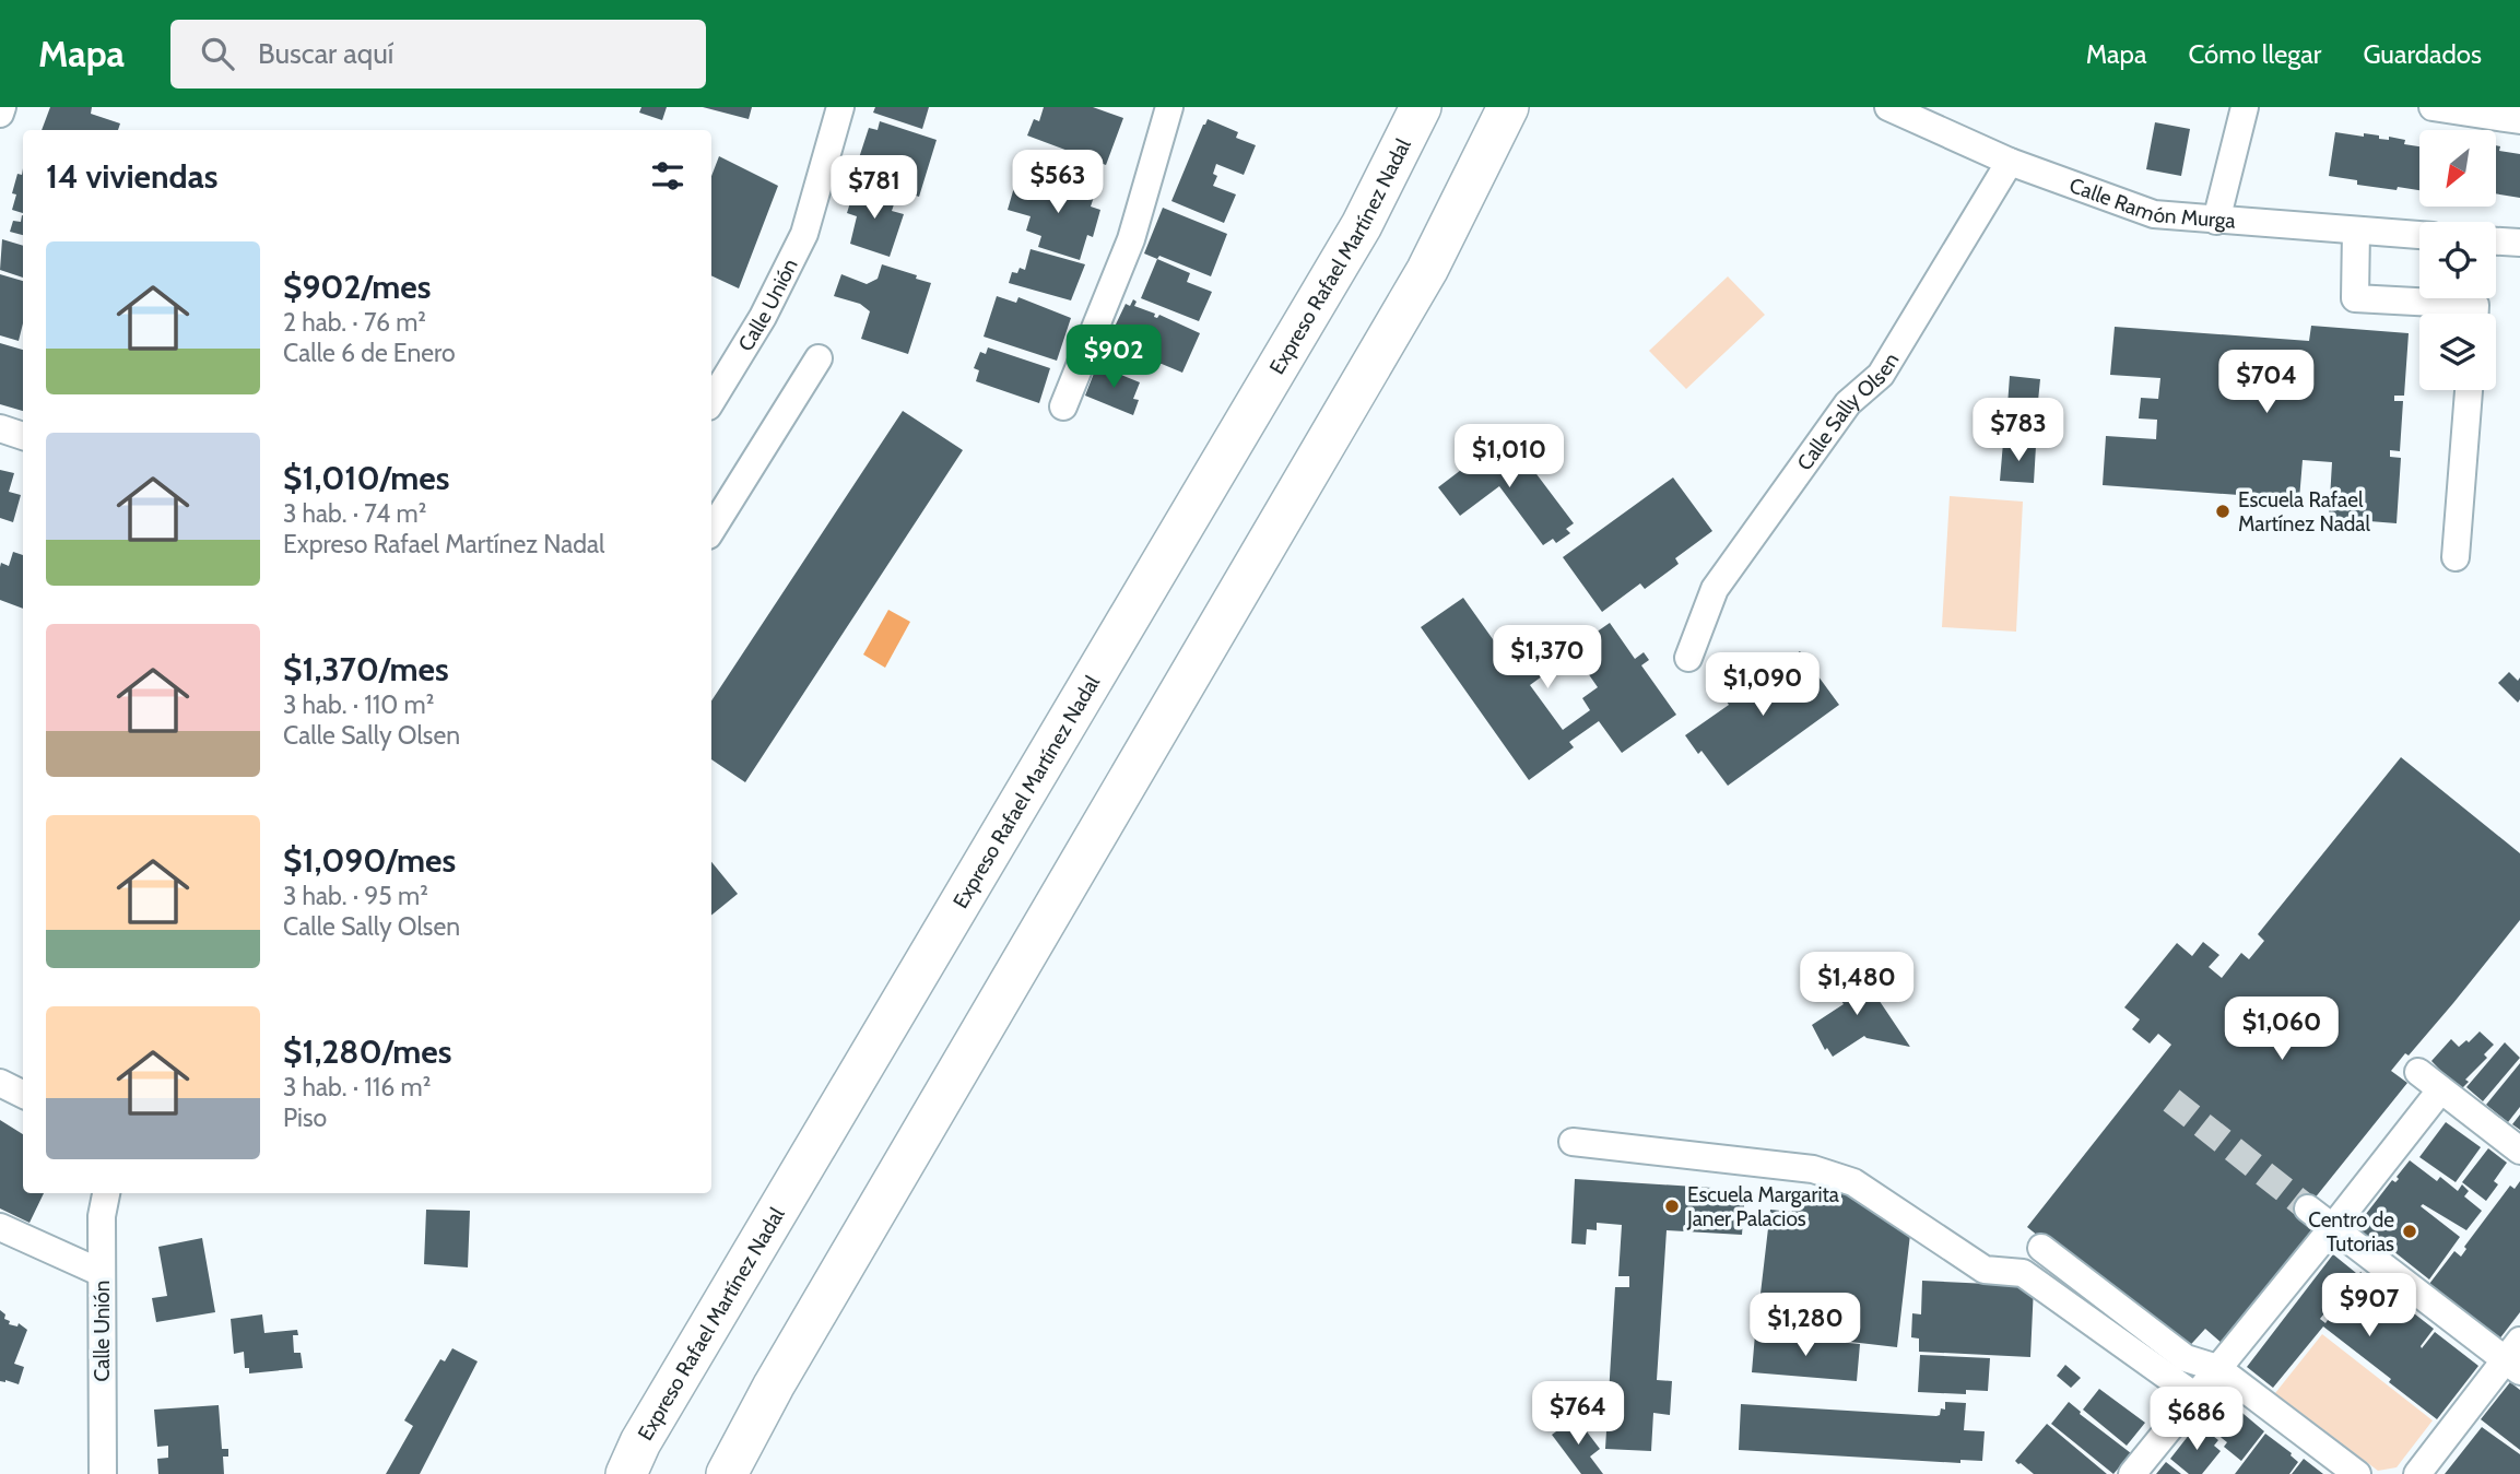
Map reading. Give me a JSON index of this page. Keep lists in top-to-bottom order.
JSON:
{
  "streets": {
    "highway": ["Expreso Rafael Martínez Nadal"],
    "street": ["Calle Ramón Murga", "Calle Unión", "Calle Sally Olsen"]
  },
  "crossings": [
    ["Calle Ramón Murga", "Calle Sally Olsen"]
  ],
  "places": ["Escuela Rafael Martínez Nadal", "Escuela Margarita Janer Palacios", "Centro de Tutorias"],
  "north": "bottom left",
  "page": {
    "header": "Mapa",
    "search": "Buscar aquí",
    "nav": ["Mapa", "Cómo llegar", "Guardados"],
    "heading": "14 viviendas",
    "price": [
      "$563",
      "$781",
      "$902",
      "$704",
      "$783",
      "$1,010",
      "$1,370",
      "$1,090",
      "$1,480",
      "$1,060",
      "$907",
      "$1,280",
      "$764",
      "$686"
    ],
    "list": [
      {
        "name": "$902/mes",
        "note": "2 hab. · 76 m² · Calle 6 de Enero"
      },
      {
        "name": "$1,010/mes",
        "note": "3 hab. · 74 m² · Expreso Rafael Martínez Nadal"
      },
      {
        "name": "$1,370/mes",
        "note": "3 hab. · 110 m² · Calle Sally Olsen"
      },
      {
        "name": "$1,090/mes",
        "note": "3 hab. · 95 m² · Calle Sally Olsen"
      },
      {
        "name": "$1,280/mes",
        "note": "3 hab. · 116 m² · Piso"
      }
    ]
  }
}
